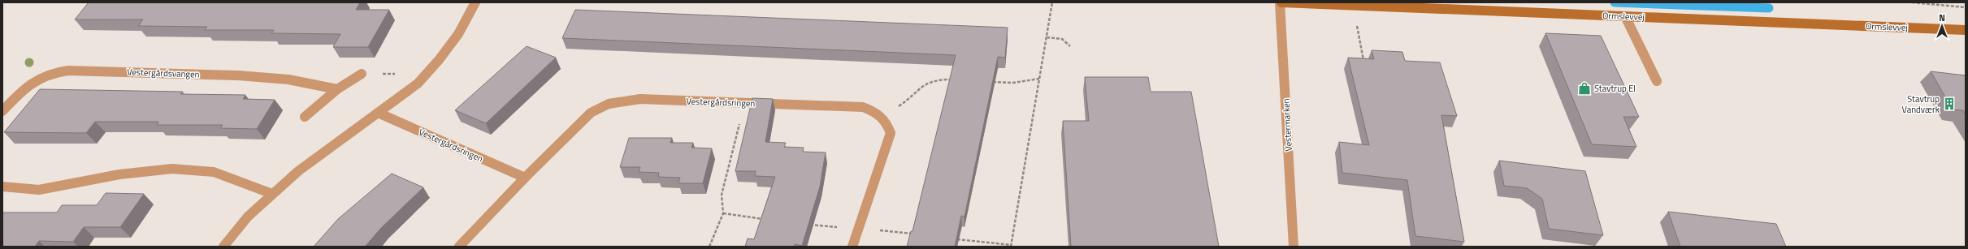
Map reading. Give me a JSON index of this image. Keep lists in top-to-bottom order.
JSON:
{
  "streets": {
    "street": [
      "Ormslevvej",
      "Vestergårdsvangen",
      "Vestergårdsringen",
      "Vestermarken"
    ]
  },
  "crossings": [
    ["Ormslevvej", "Vestermarken"]
  ],
  "places": {
    "shop": ["Stavtrup El"],
    "building": ["Stavtrup Vandværk"]
  },
  "north": "top"
}
